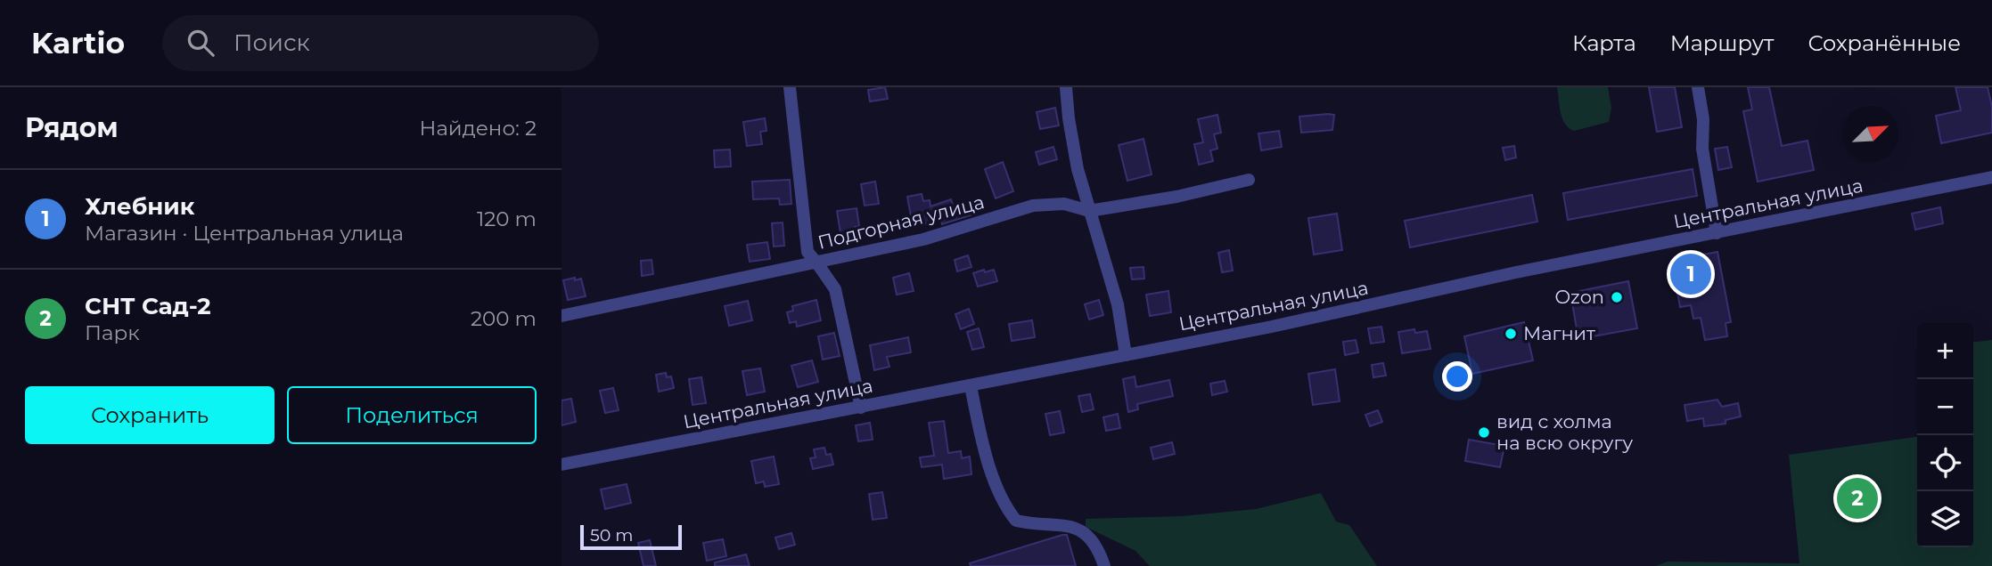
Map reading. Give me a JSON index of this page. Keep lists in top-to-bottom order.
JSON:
{
  "streets": {
    "street": ["Центральная улица", "Подгорная улица"]
  },
  "places": ["Ozon", "Магнит", "вид с холма на всю округу"],
  "scale_bar": "50 m",
  "north": "top right",
  "page": {
    "header": "Kartio",
    "search": "Поиск",
    "nav": ["Карта", "Маршрут", "Сохранённые"],
    "heading": ["Рядом", "Найдено: 2"],
    "list": [
      {
        "mark": "1",
        "name": "Хлебник",
        "note": "Магазин · Центральная улица",
        "value": "120 m"
      },
      {
        "mark": "2",
        "name": "СНТ Сад-2",
        "note": "Парк",
        "value": "200 m"
      }
    ],
    "pins": ["1", "2"],
    "map_buttons": ["+", "−"],
    "buttons": ["Сохранить", "Поделиться"],
    "scale": "50 m"
  }
}
